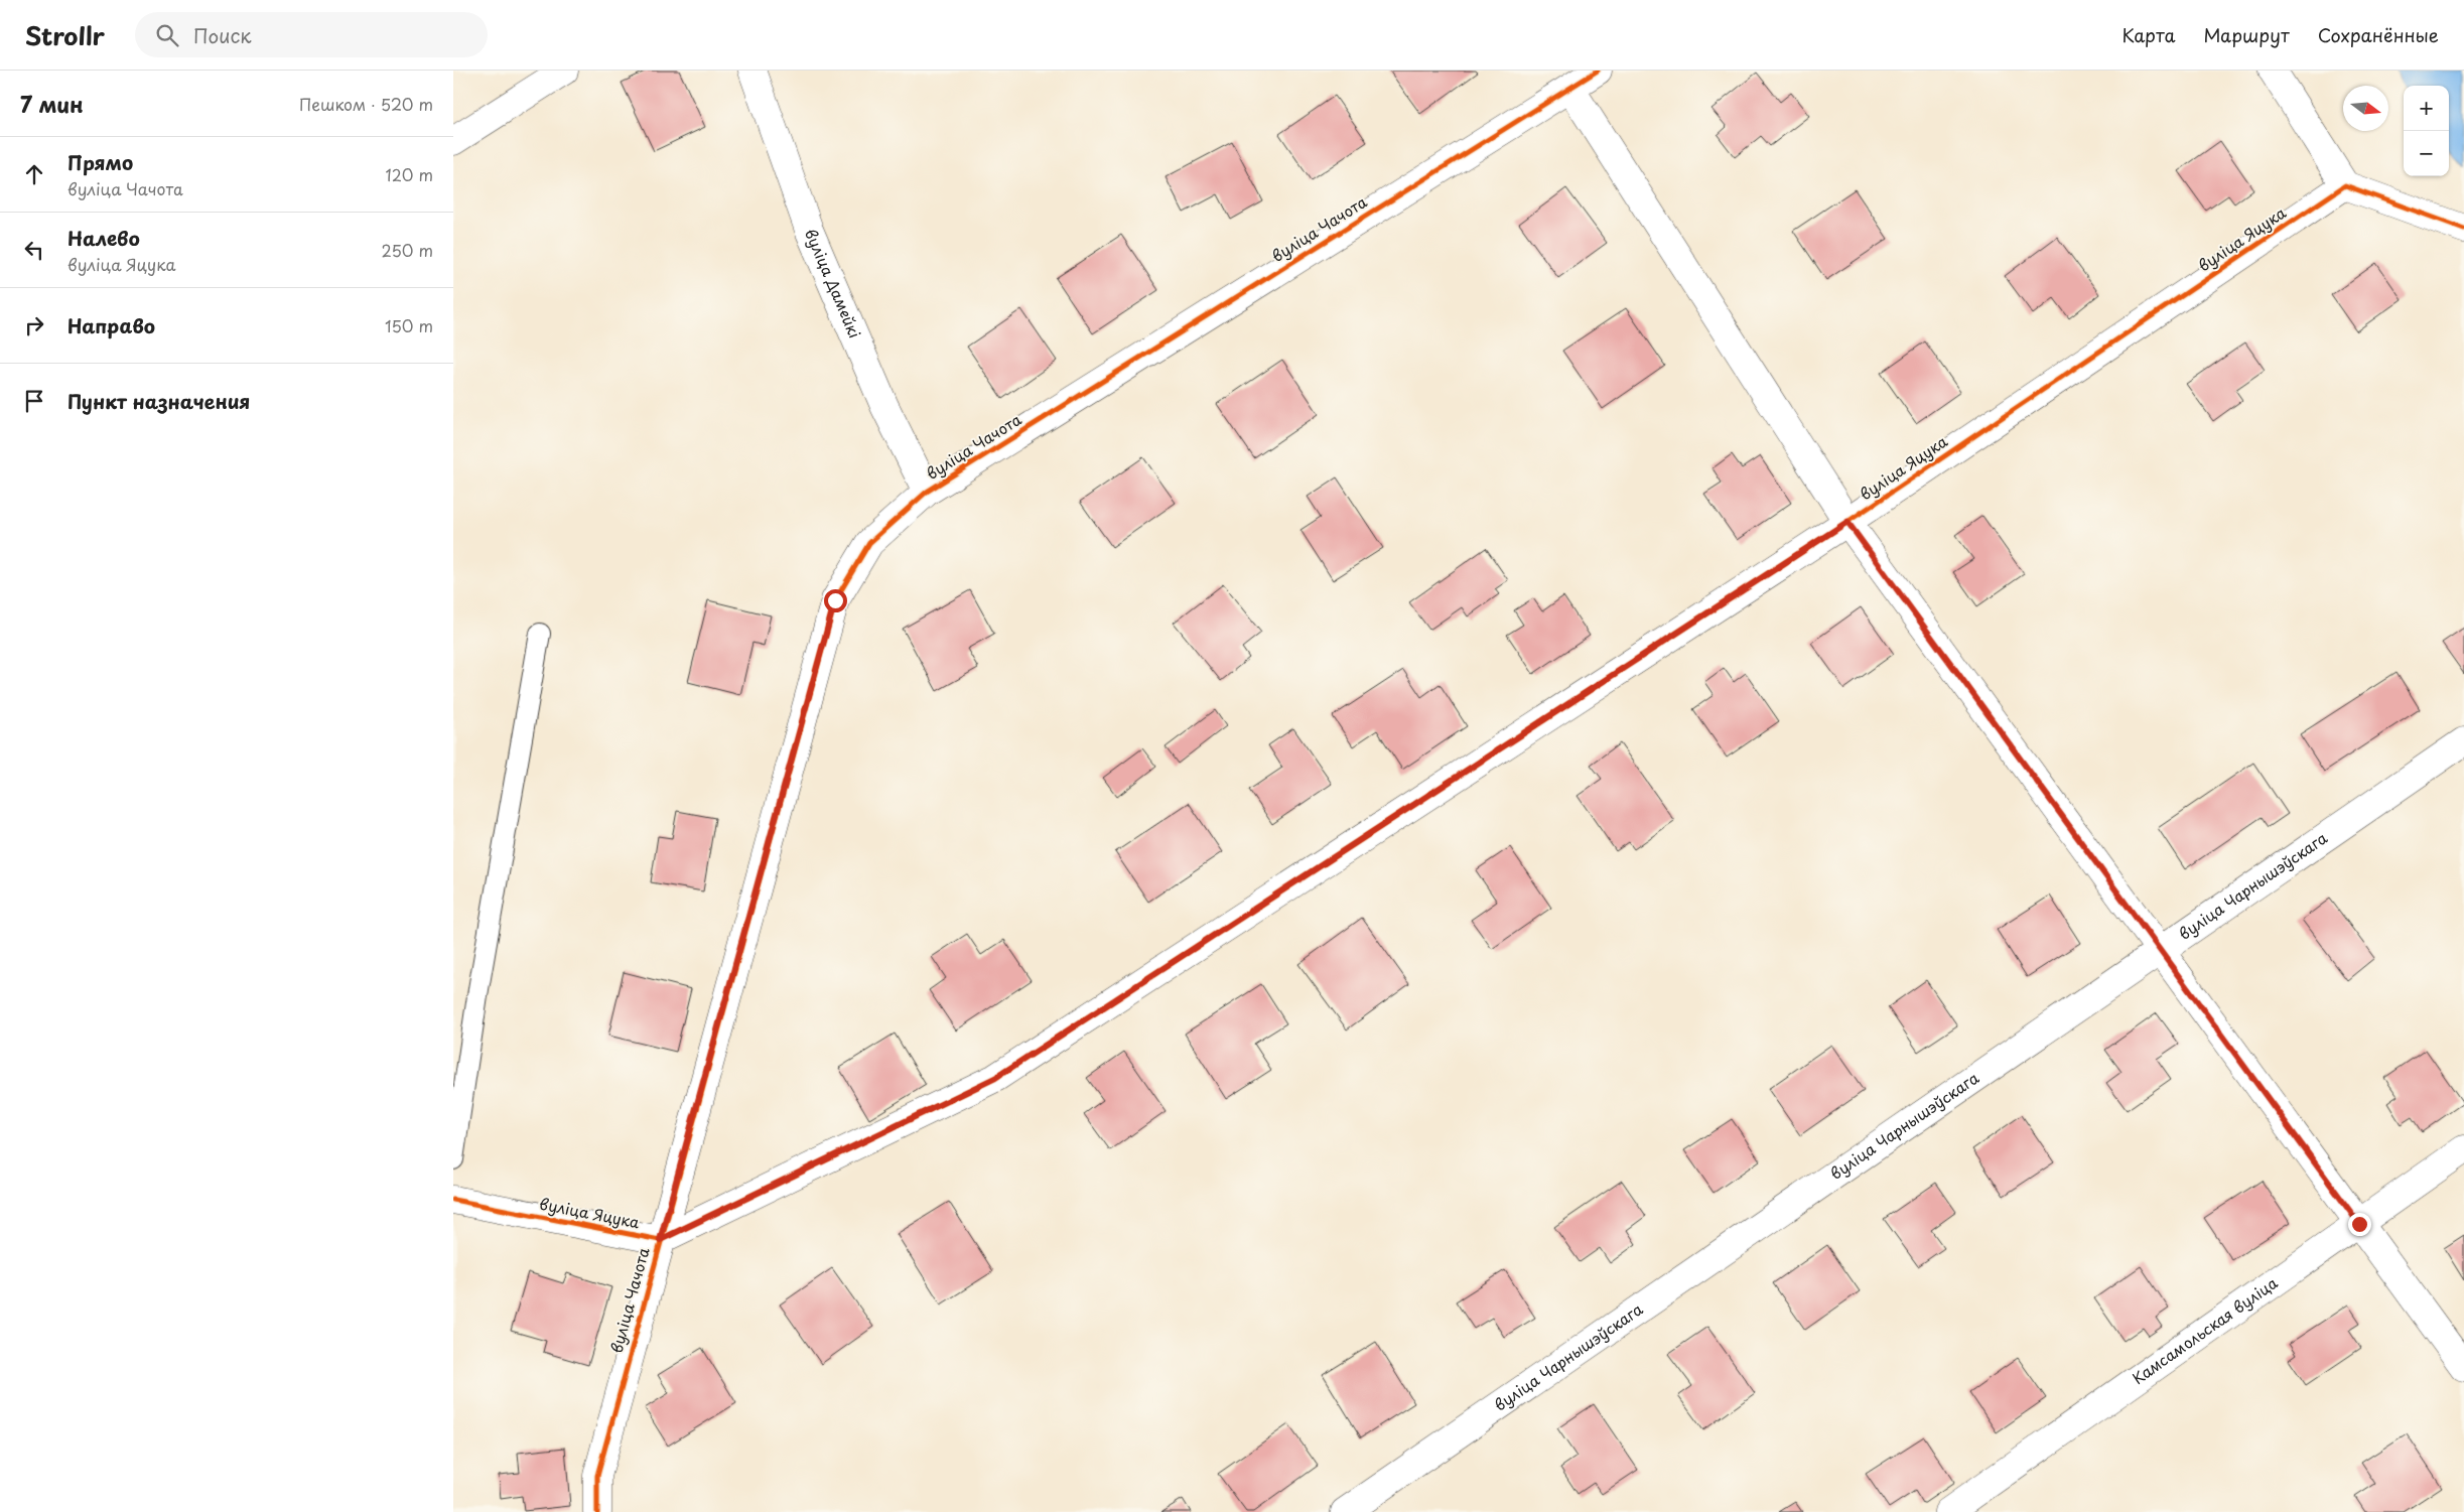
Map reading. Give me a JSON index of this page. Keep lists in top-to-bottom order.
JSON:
{
  "streets": {
    "street": [
      "вуліца Чачота",
      "вуліца Яцука",
      "вуліца Дамейкі",
      "вуліца Чарнышэўскага",
      "Камсамольская вуліца"
    ]
  },
  "crossings": [
    ["вуліца Чачота", "вуліца Яцука"],
    ["вуліца Чачота", "вуліца Дамейкі"]
  ],
  "north": "right",
  "page": {
    "header": "Strollr",
    "search": "Поиск",
    "nav": ["Карта", "Маршрут", "Сохранённые"],
    "heading": ["7 мин", "Пешком · 520 m"],
    "map_buttons": ["+", "−"],
    "list": [
      ["Прямо", "вуліца Чачота", "120 m"],
      ["Налево", "вуліца Яцука", "250 m"],
      ["Направо", "150 m"],
      "Пункт назначения"
    ]
  }
}
